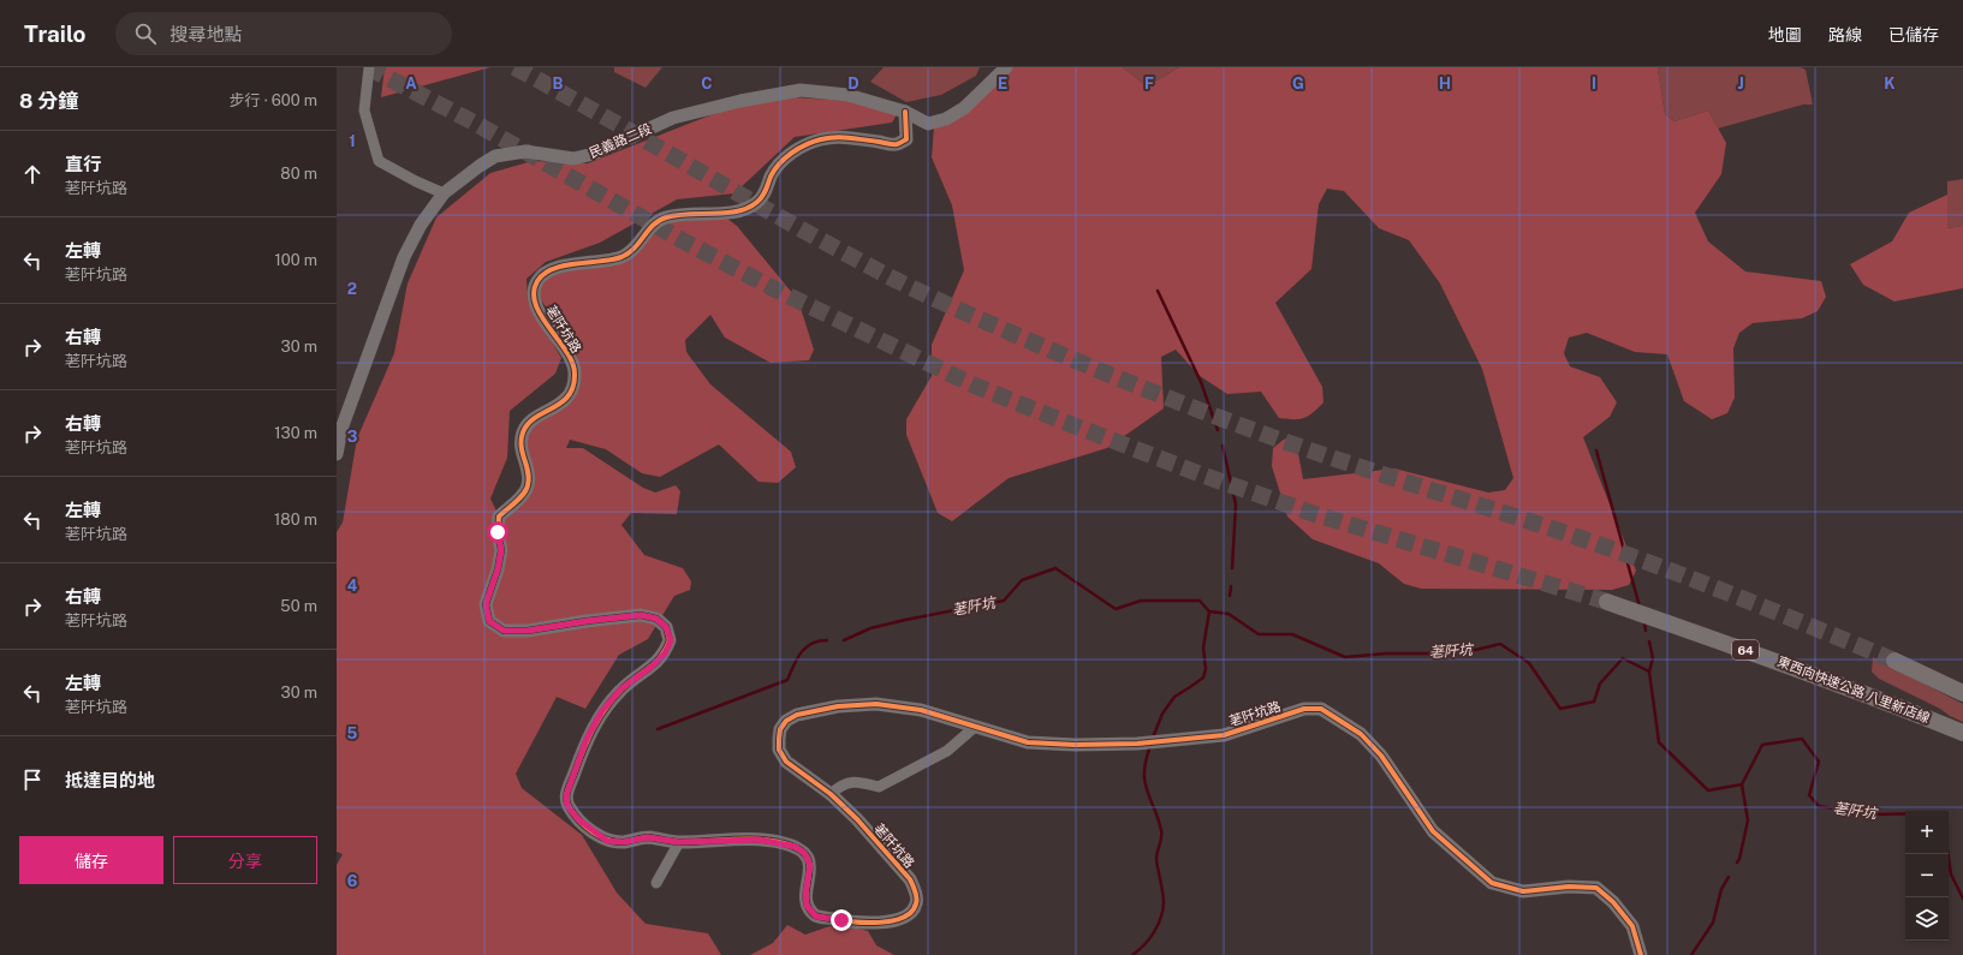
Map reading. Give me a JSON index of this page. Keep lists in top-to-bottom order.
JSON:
{
  "streets": {
    "highway": ["64", "東西向快速公路 八里新店線"],
    "street": ["民義路二段", "荖阡坑路"]
  },
  "crossings": [
    ["民義路二段", "荖阡坑路"]
  ],
  "water": ["荖阡坑"],
  "page": {
    "header": "Trailo",
    "search": "搜尋地點",
    "nav": ["地圖", "路線", "已儲存"],
    "heading": ["8 分鐘", "步行 · 600 m"],
    "list": [
      ["直行", "荖阡坑路", "80 m"],
      ["左轉", "荖阡坑路", "100 m"],
      ["右轉", "荖阡坑路", "30 m"],
      ["右轉", "荖阡坑路", "130 m"],
      ["左轉", "荖阡坑路", "180 m"],
      ["右轉", "荖阡坑路", "50 m"],
      ["左轉", "荖阡坑路", "30 m"],
      "抵達目的地"
    ],
    "map_buttons": ["+", "−"],
    "buttons": ["儲存", "分享"]
  },
  "grid": {
    "columns": [
      "A",
      "B",
      "C",
      "D",
      "E",
      "F",
      "G",
      "H",
      "I",
      "J",
      "K"
    ],
    "rows": [
      "1",
      "2",
      "3",
      "4",
      "5",
      "6"
    ]
  }
}
